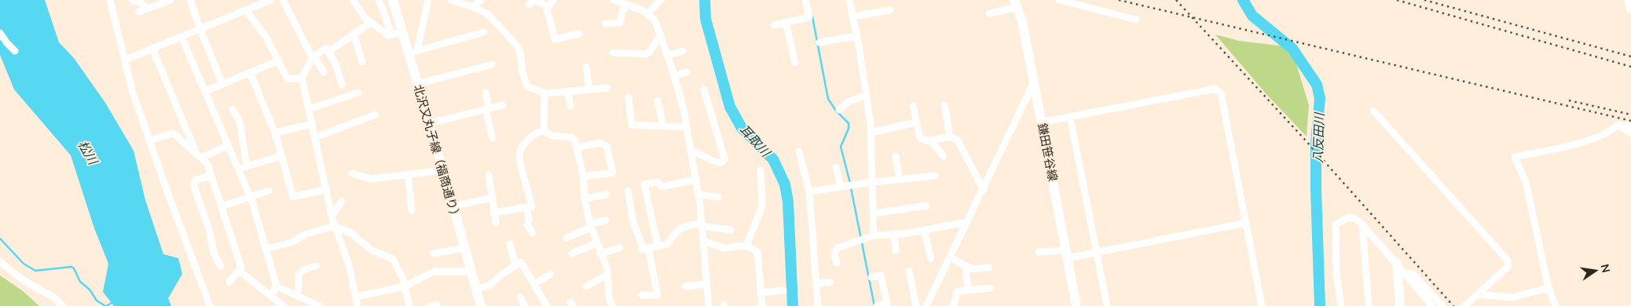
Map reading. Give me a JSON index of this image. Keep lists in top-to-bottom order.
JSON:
{
  "streets": {
    "street": ["鎌田笹谷線", "北沢又丸子線（福商通り）"]
  },
  "water": ["八反田川", "耳取川", "松川"],
  "north": "right"
}
